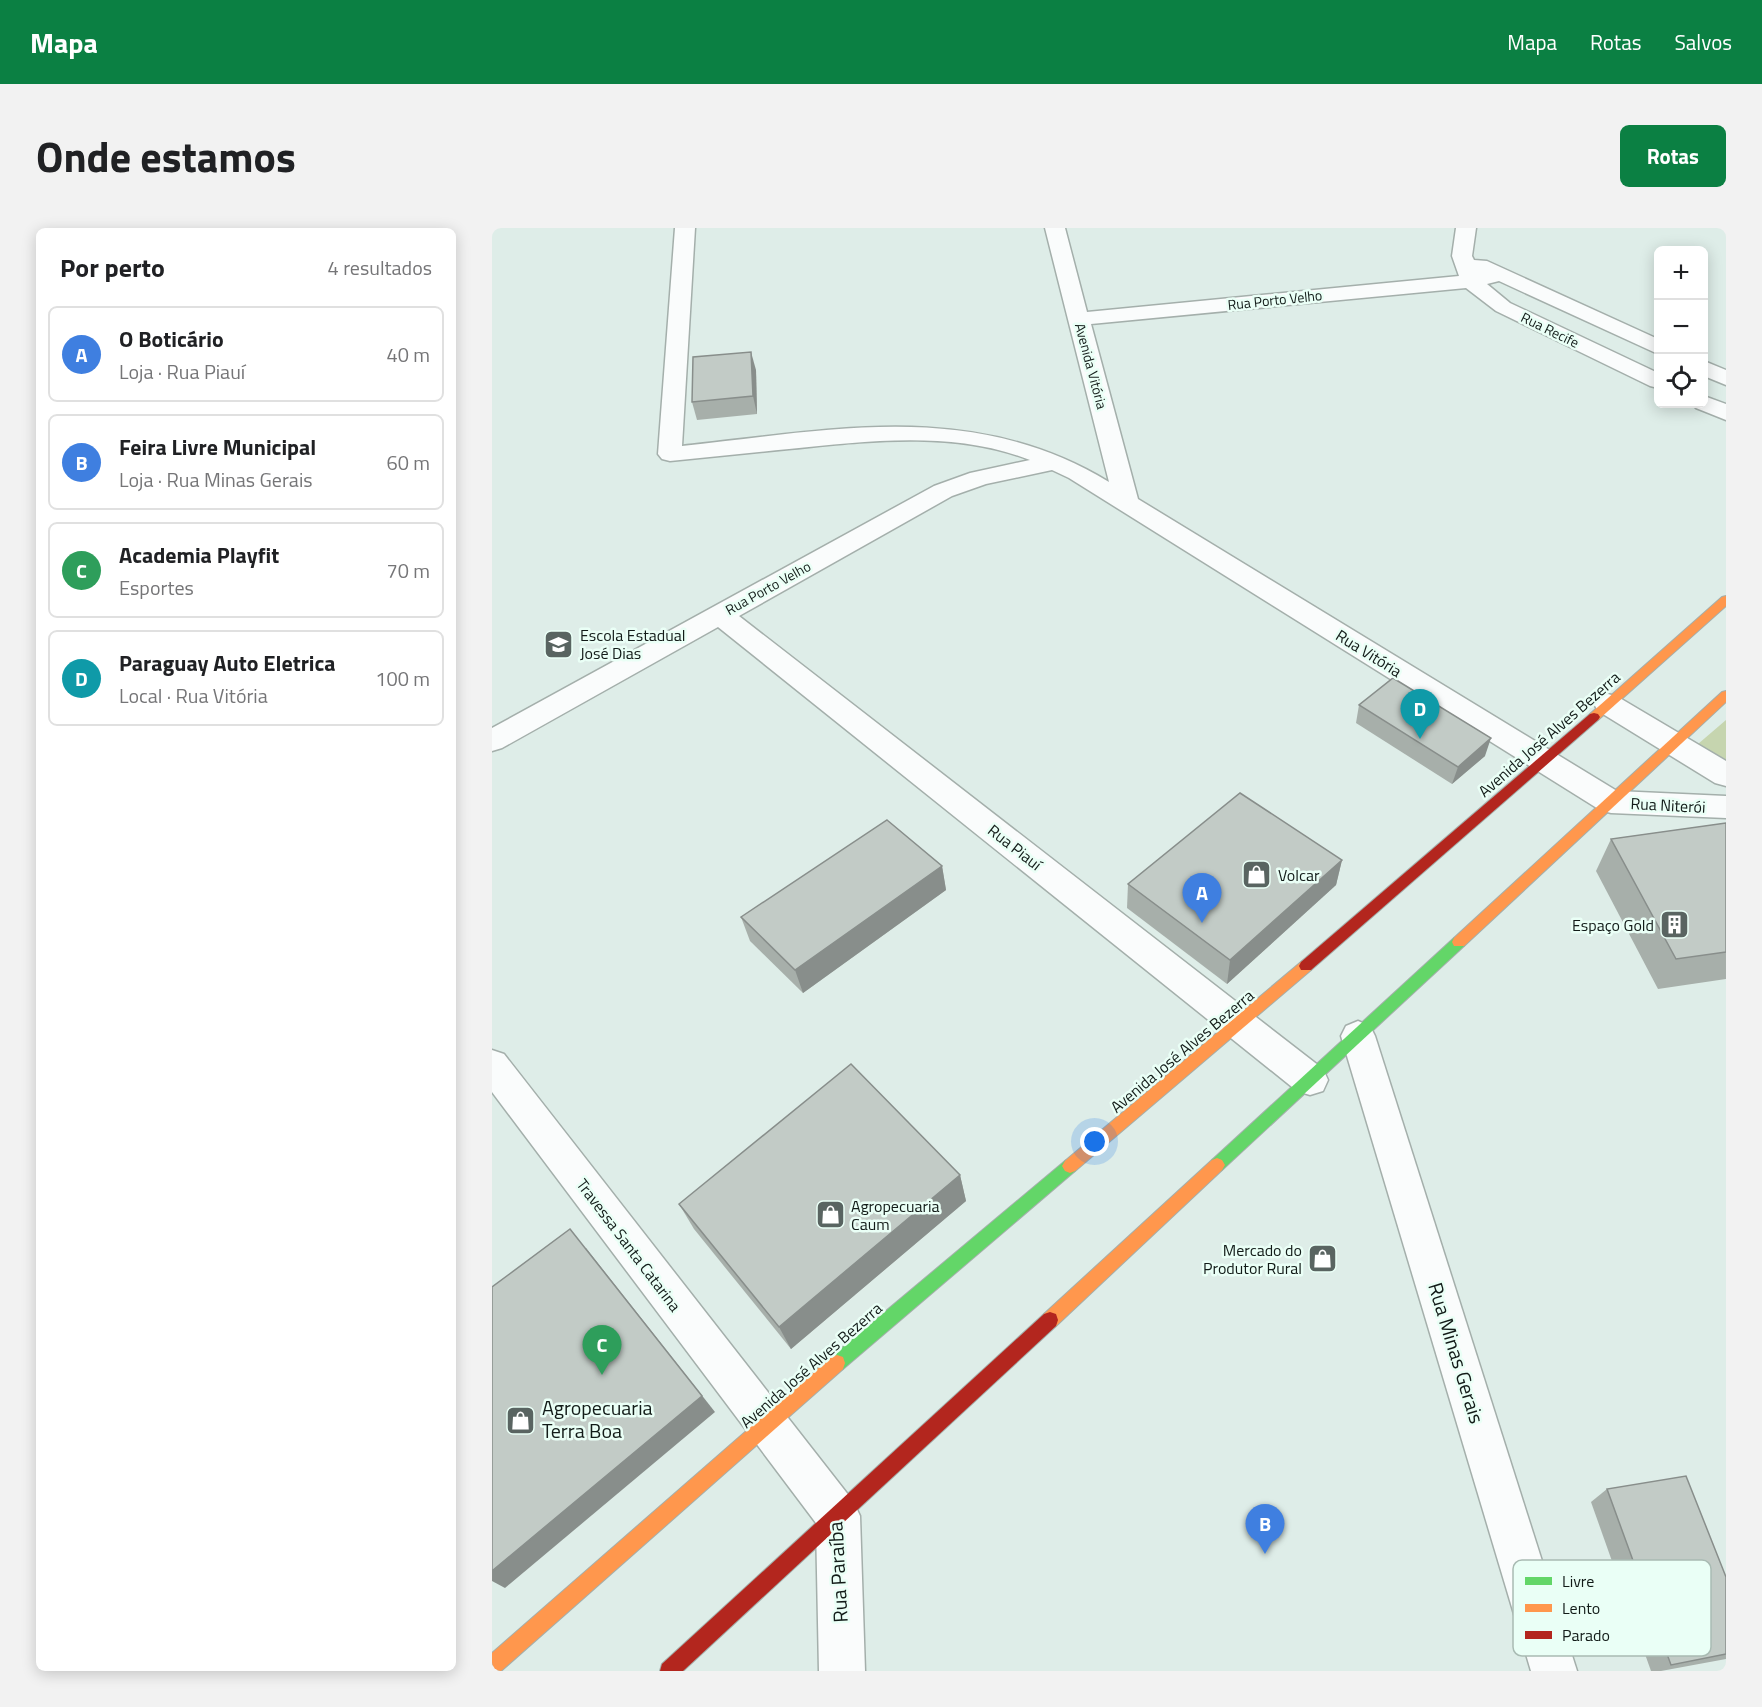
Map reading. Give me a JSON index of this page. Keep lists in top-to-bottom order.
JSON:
{
  "streets": {
    "street": [
      "Rua Porto Velho",
      "Rua Recife",
      "Avenida Vitória",
      "Rua Vitória",
      "Avenida José Alves Bezerra",
      "Rua Niterói",
      "Rua Piauí",
      "Travessa Santa Catarina",
      "Rua Minas Gerais",
      "Rua Paraíba"
    ]
  },
  "crossings": [
    ["Rua Porto Velho", "Rua Recife"],
    ["Rua Porto Velho", "Avenida Vitória"],
    ["Rua Porto Velho", "Rua Vitória"],
    ["Rua Porto Velho", "Rua Piauí"],
    ["Avenida Vitória", "Rua Vitória"],
    ["Rua Vitória", "Avenida José Alves Bezerra"],
    ["Rua Vitória", "Rua Niterói"],
    ["Avenida José Alves Bezerra", "Rua Piauí"],
    ["Avenida José Alves Bezerra", "Travessa Santa Catarina"],
    ["Avenida José Alves Bezerra", "Rua Paraíba"],
    ["Travessa Santa Catarina", "Rua Paraíba"]
  ],
  "places": {
    "school or university": ["Escola Estadual José Dias"],
    "shop": [
      "Volcar",
      "Agropecuaria Caum",
      "Mercado do Produtor Rural",
      "Agropecuaria Terra Boa"
    ],
    "building": ["Espaço Gold"]
  },
  "legend": ["Livre", "Lento", "Parado"],
  "page": {
    "header": "Mapa",
    "nav": ["Mapa", "Rotas", "Salvos"],
    "title": "Onde estamos",
    "buttons": "Rotas",
    "heading": ["Por perto", "4 resultados"],
    "map_buttons": ["+", "−"],
    "list": [
      {
        "mark": "A",
        "name": "O Boticário",
        "note": "Loja · Rua Piauí",
        "value": "40 m"
      },
      {
        "mark": "B",
        "name": "Feira Livre Municipal",
        "note": "Loja · Rua Minas Gerais",
        "value": "60 m"
      },
      {
        "mark": "C",
        "name": "Academia Playfit",
        "note": "Esportes",
        "value": "70 m"
      },
      {
        "mark": "D",
        "name": "Paraguay Auto Eletrica",
        "note": "Local · Rua Vitória",
        "value": "100 m"
      }
    ],
    "pins": [
      "D",
      "A",
      "C",
      "B"
    ]
  }
}
